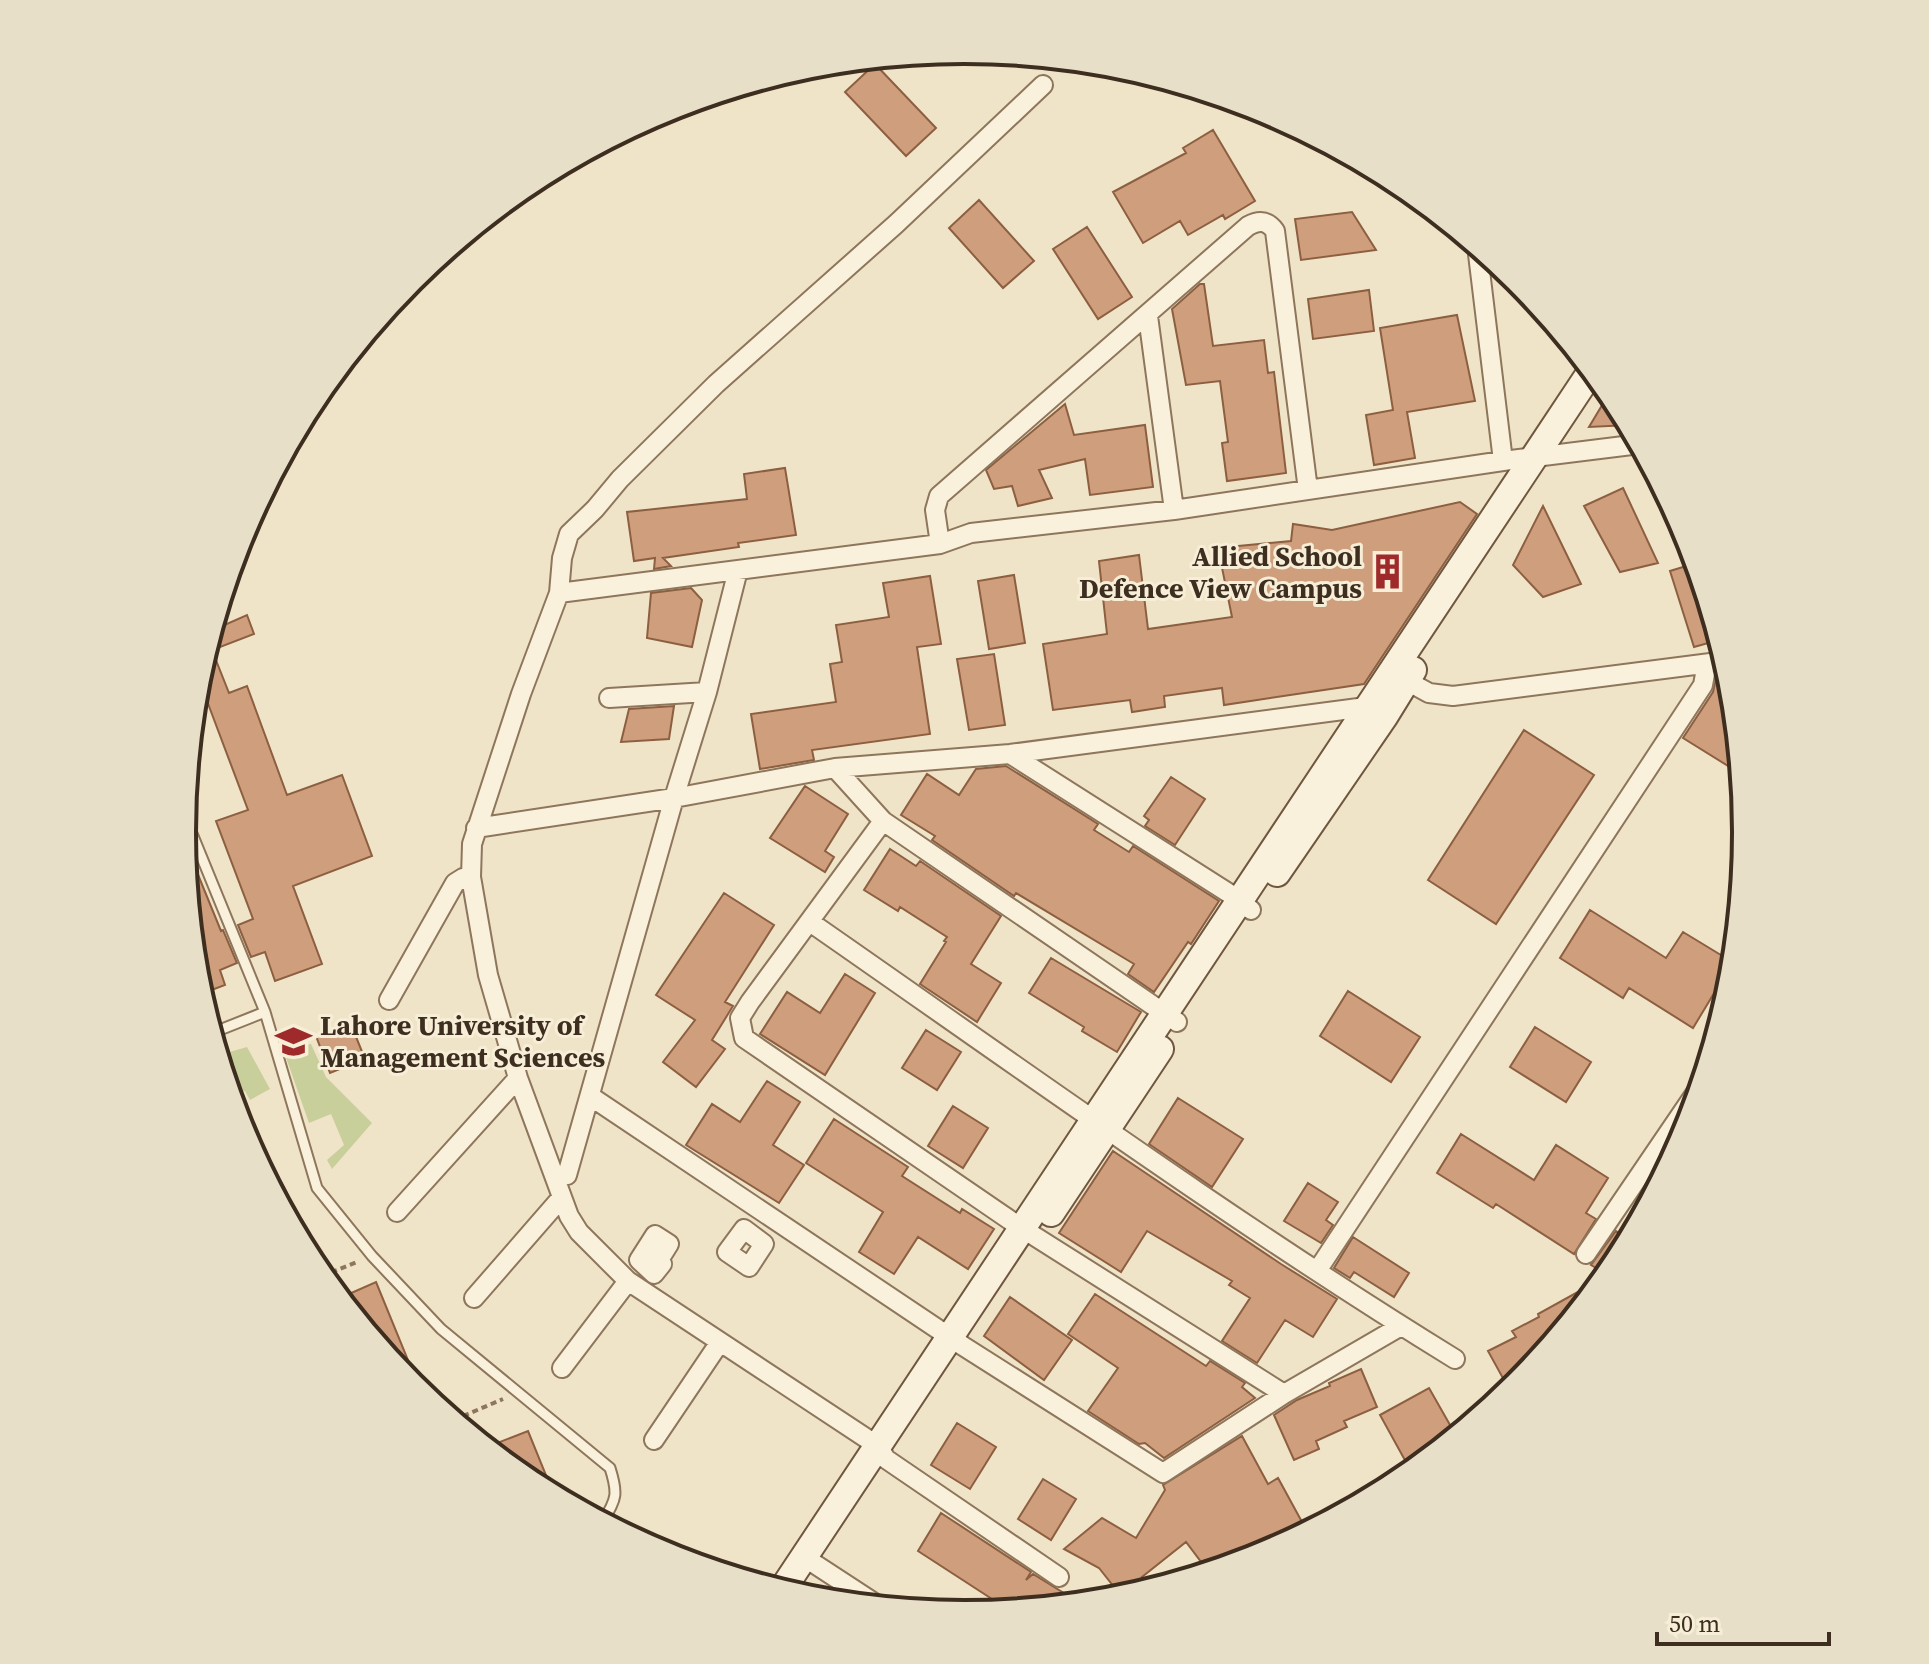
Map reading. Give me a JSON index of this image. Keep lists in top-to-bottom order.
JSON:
{
  "places": {
    "building": ["Allied School Defence View Campus"],
    "school or university": ["Lahore University of Management Sciences"]
  },
  "scale_bar": "50 m"
}
